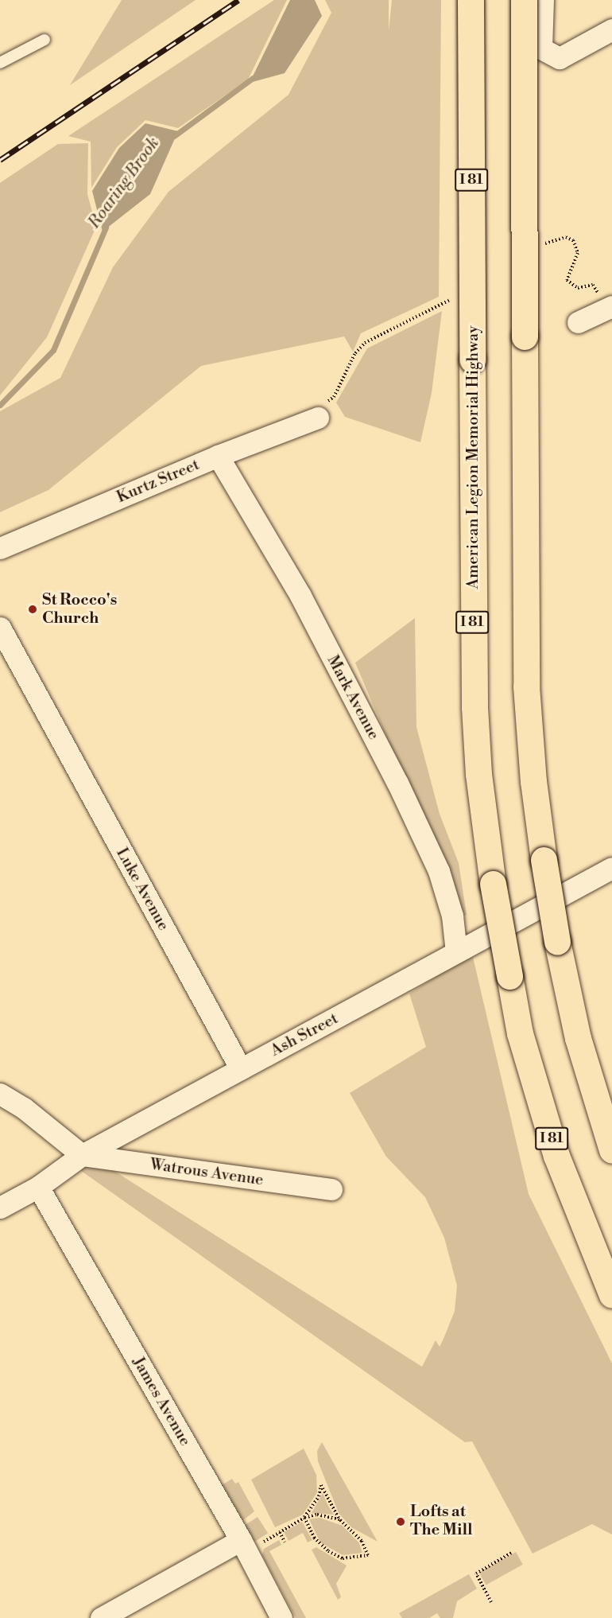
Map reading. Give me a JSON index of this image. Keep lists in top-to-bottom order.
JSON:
{
  "streets": {
    "highway": ["I 81", "American Legion Memorial Highway"],
    "street": [
      "Kurtz Street",
      "Mark Avenue",
      "Luke Avenue",
      "Ash Street",
      "Watrous Avenue",
      "James Avenue"
    ]
  },
  "crossings": [
    ["Kurtz Street", "Mark Avenue"],
    ["Mark Avenue", "Ash Street"],
    ["Luke Avenue", "Ash Street"],
    ["Ash Street", "Watrous Avenue"],
    ["Ash Street", "James Avenue"]
  ],
  "water": ["Roaring Brook"],
  "places": ["St Rocco's Church", "Lofts at The Mill"]
}
